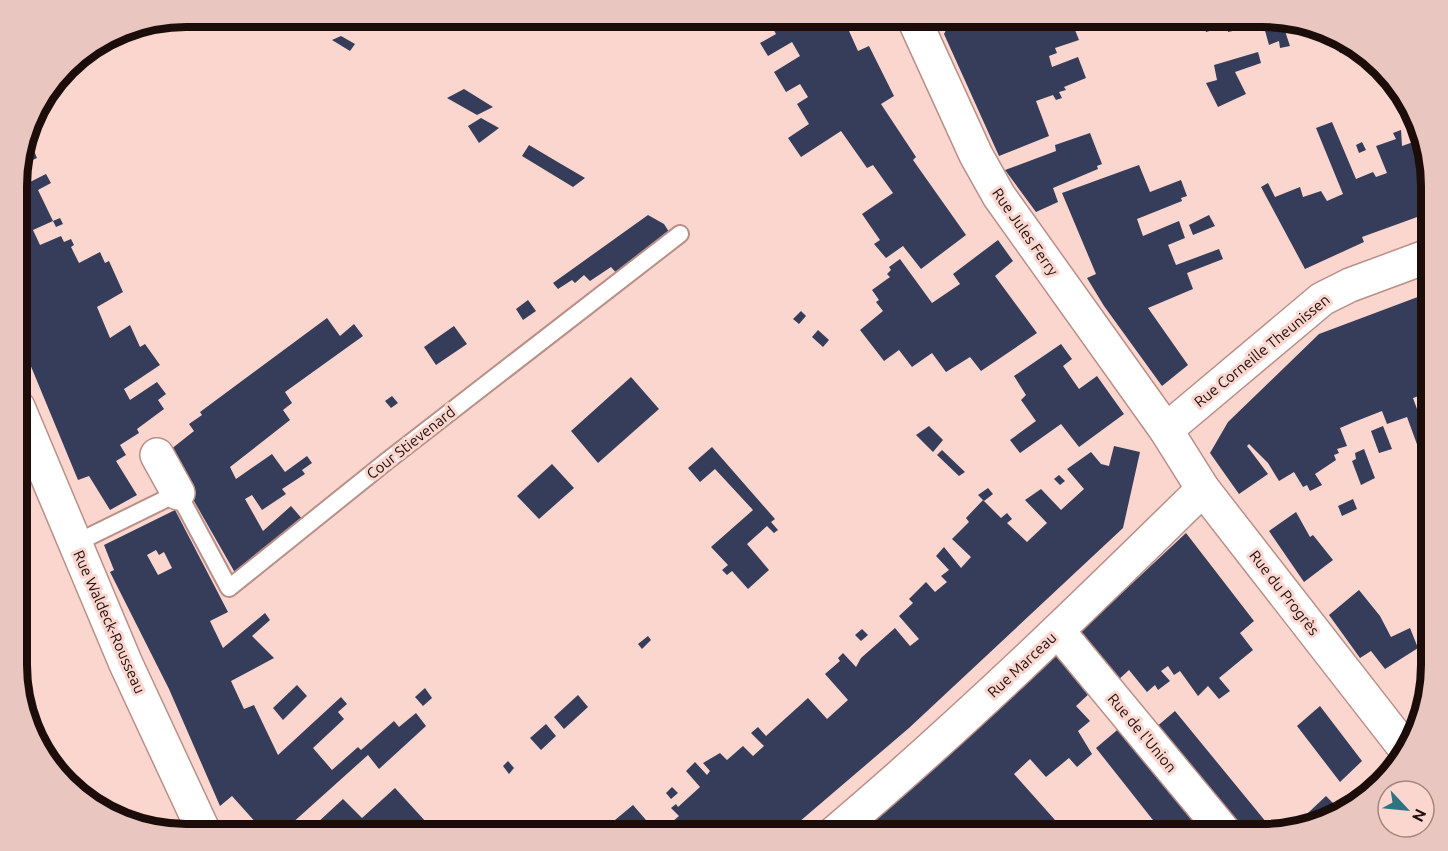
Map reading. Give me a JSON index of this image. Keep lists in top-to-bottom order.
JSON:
{
  "streets": {
    "street": [
      "Rue Jules Ferry",
      "Rue Corneille Theunissen",
      "Cour Stievenard",
      "Rue du Progrès",
      "Rue Waldeck-Rousseau",
      "Rue Marceau",
      "Rue de l'Union"
    ]
  },
  "crossings": [
    ["Rue Jules Ferry", "Rue Corneille Theunissen"],
    ["Rue Jules Ferry", "Rue du Progrès"],
    ["Rue Corneille Theunissen", "Rue du Progrès"],
    ["Rue du Progrès", "Rue Marceau"],
    ["Rue Marceau", "Rue de l'Union"]
  ],
  "north": "bottom right"
}
